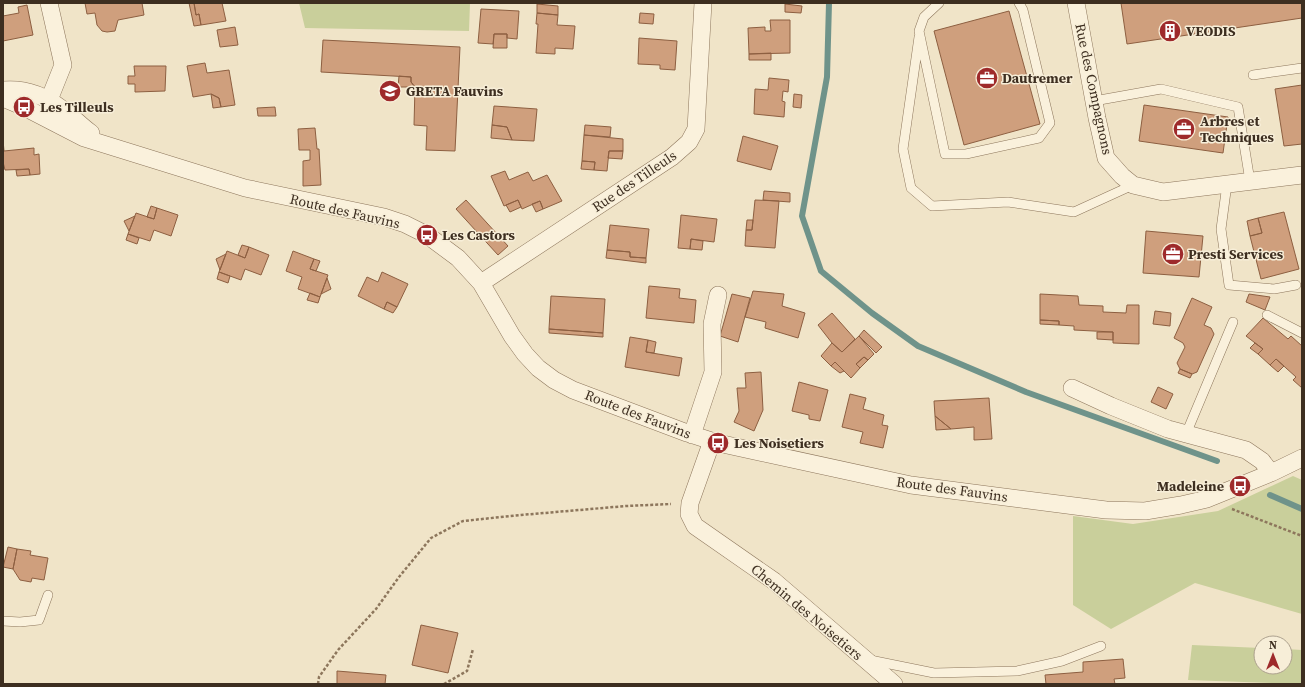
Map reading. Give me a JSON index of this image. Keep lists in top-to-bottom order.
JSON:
{
  "streets": {
    "street": [
      "Rue des Compagnons",
      "Rue des Tilleuls",
      "Route des Fauvins",
      "Chemin des Noisetiers"
    ]
  },
  "crossings": [
    ["Rue des Tilleuls", "Route des Fauvins"],
    ["Route des Fauvins", "Chemin des Noisetiers"]
  ],
  "places": {
    "building": ["VEODIS"],
    "office": ["Dautremer", "Arbres et Techniques", "Presti Services"],
    "school or university": ["GRETA Fauvins"],
    "bus stop": [
      "Les Tilleuls",
      "Les Castors",
      "Les Noisetiers",
      "Madeleine"
    ]
  },
  "north": "top"
}
